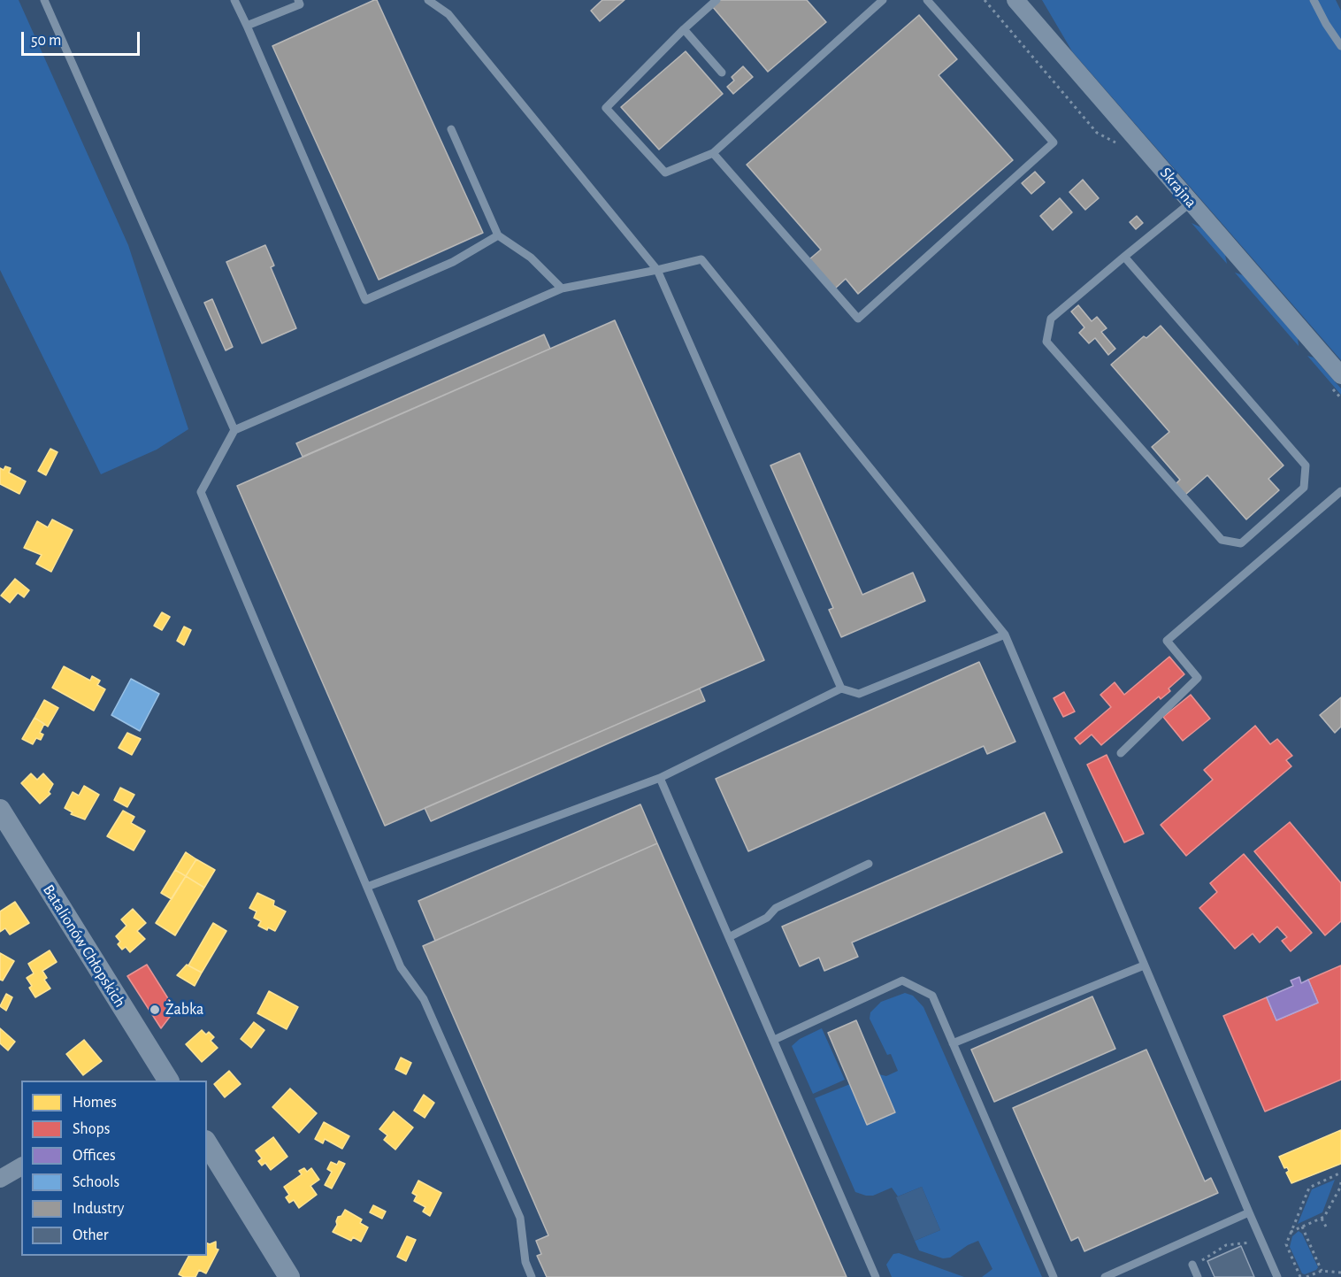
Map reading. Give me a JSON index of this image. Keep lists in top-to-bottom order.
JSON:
{
  "streets": {
    "street": ["Skrajna", "Batalionów Chłopskich"]
  },
  "places": ["Żabka"],
  "legend": [
    "Homes",
    "Shops",
    "Offices",
    "Schools",
    "Industry",
    "Other"
  ],
  "scale_bar": "50 m"
}
